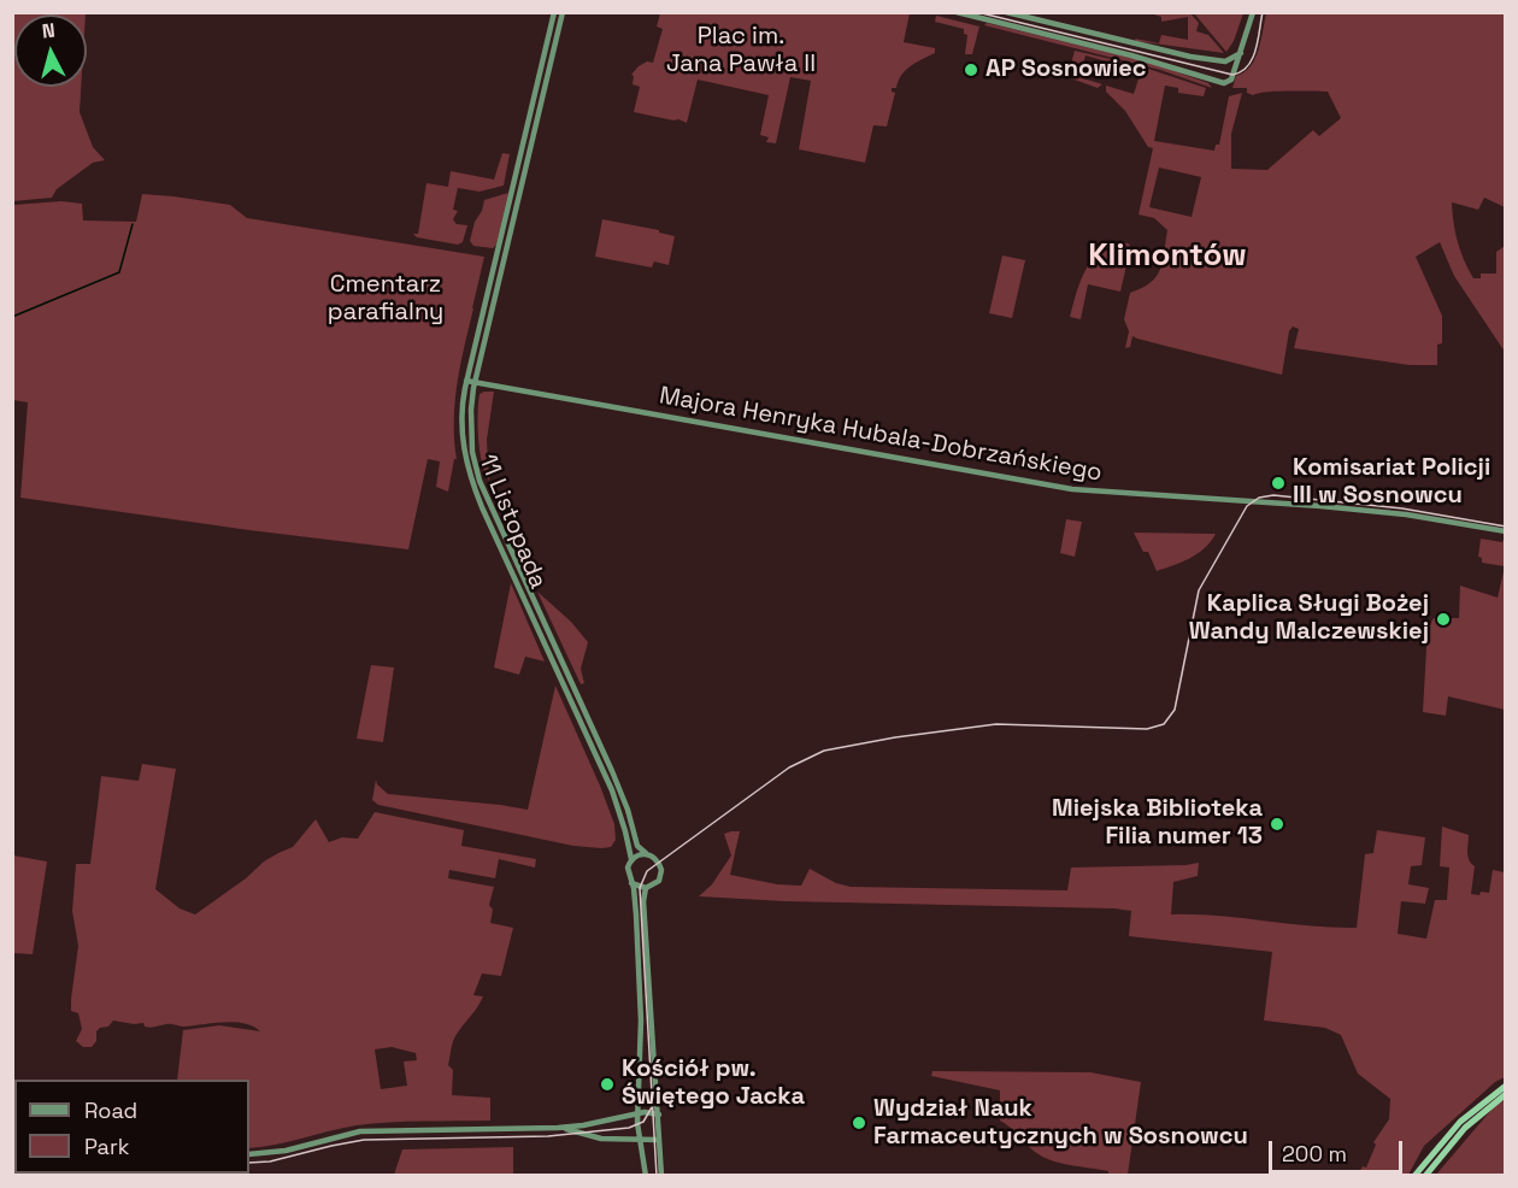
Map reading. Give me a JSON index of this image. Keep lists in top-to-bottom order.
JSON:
{
  "streets": {
    "main road": ["Majora Henryka Hubala-Dobrzańskiego", "11 Listopada"]
  },
  "crossings": [
    ["Majora Henryka Hubala-Dobrzańskiego", "11 Listopada"]
  ],
  "districts": ["Klimontów"],
  "parks": ["Plac im. Jana Pawła II", "Cmentarz parafialny"],
  "places": [
    "AP Sosnowiec",
    "Komisariat Policji III w Sosnowcu",
    "Kaplica Sługi Bożej Wandy Malczewskiej",
    "Miejska Biblioteka Filia numer 13",
    "Kościół pw. Świętego Jacka",
    "Wydział Nauk Farmaceutycznych w Sosnowcu"
  ],
  "legend": ["Road", "Park"],
  "scale_bar": "200 m",
  "north": "top"
}
